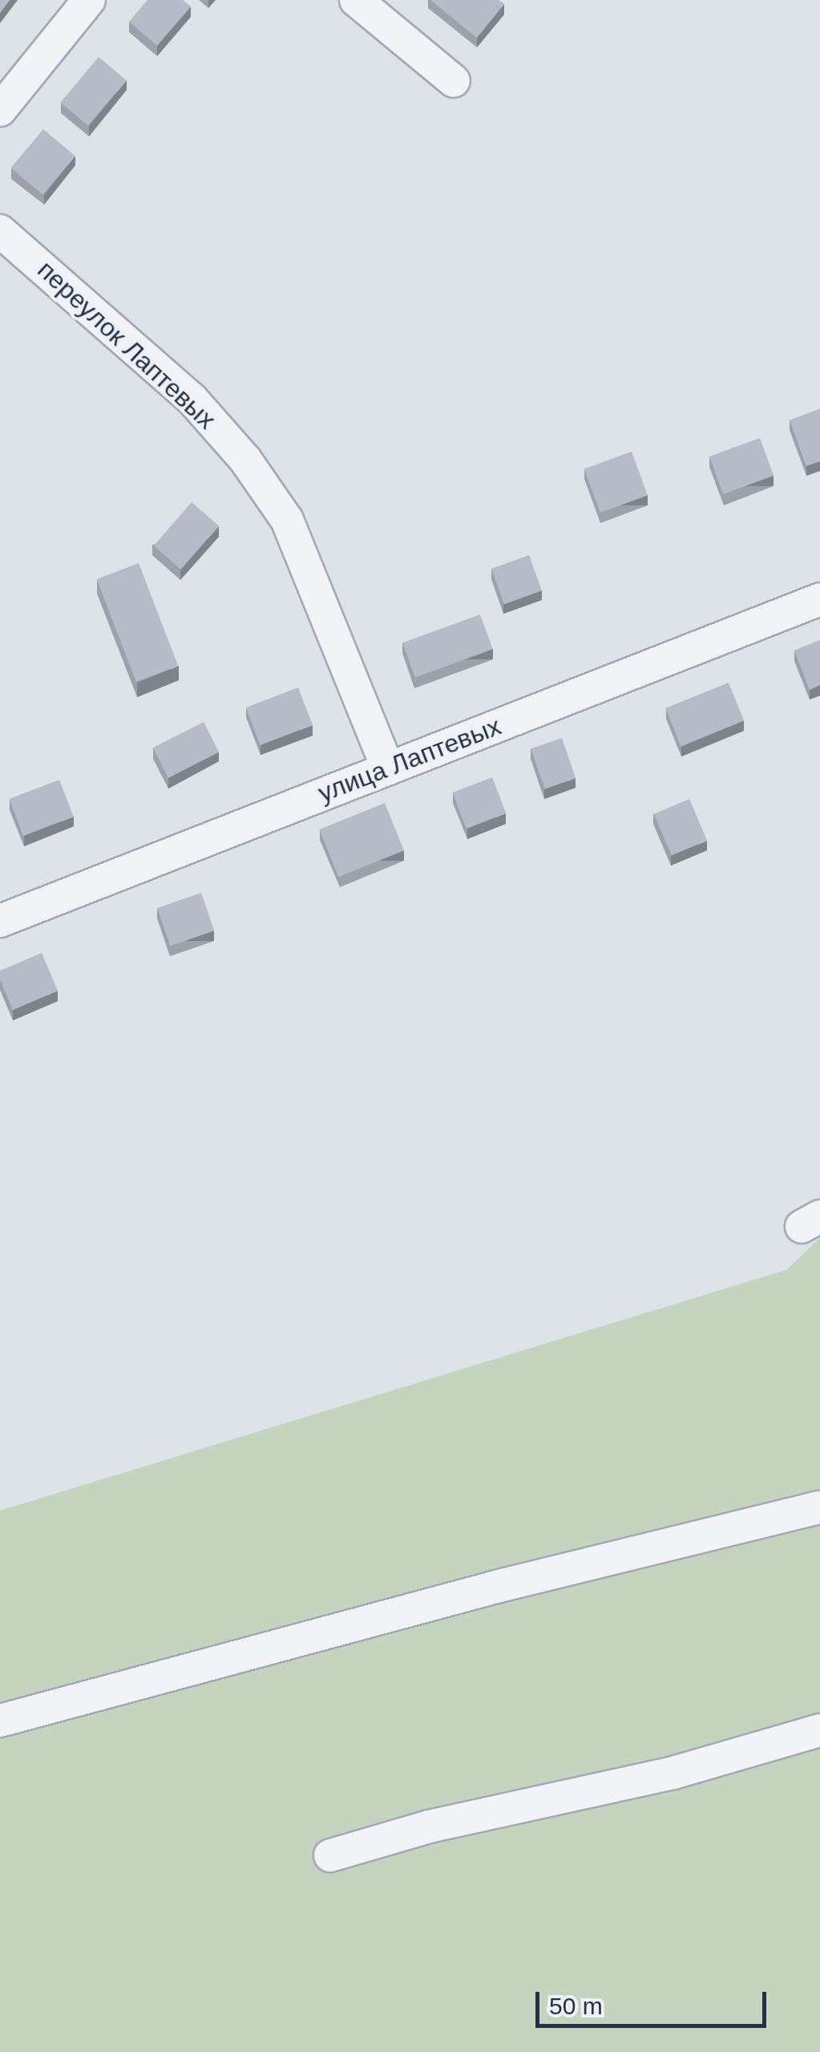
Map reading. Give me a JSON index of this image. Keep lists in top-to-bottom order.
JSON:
{
  "streets": {
    "street": ["переулок Лаптевых", "улица Лаптевых"]
  },
  "crossings": [
    ["переулок Лаптевых", "улица Лаптевых"]
  ],
  "scale_bar": "50 m"
}
